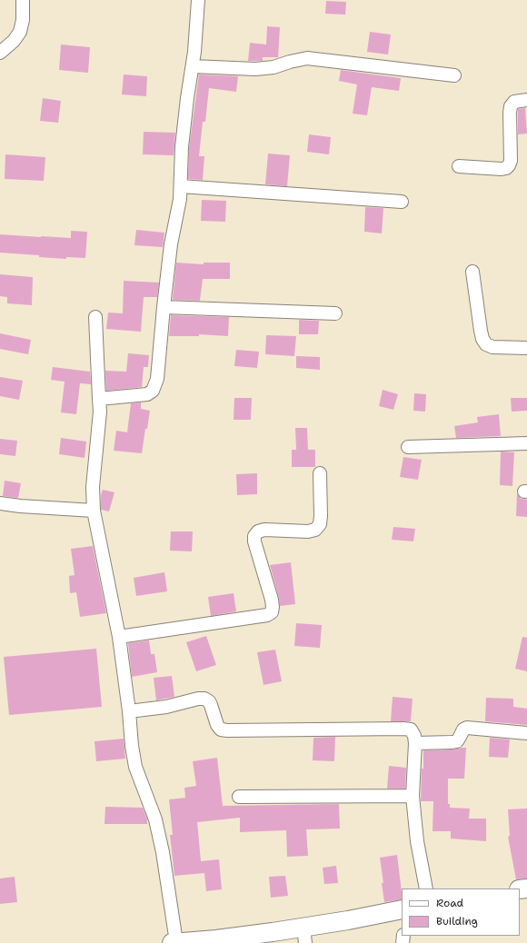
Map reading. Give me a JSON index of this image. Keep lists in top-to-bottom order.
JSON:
{
  "legend": ["Road", "Building"]
}
